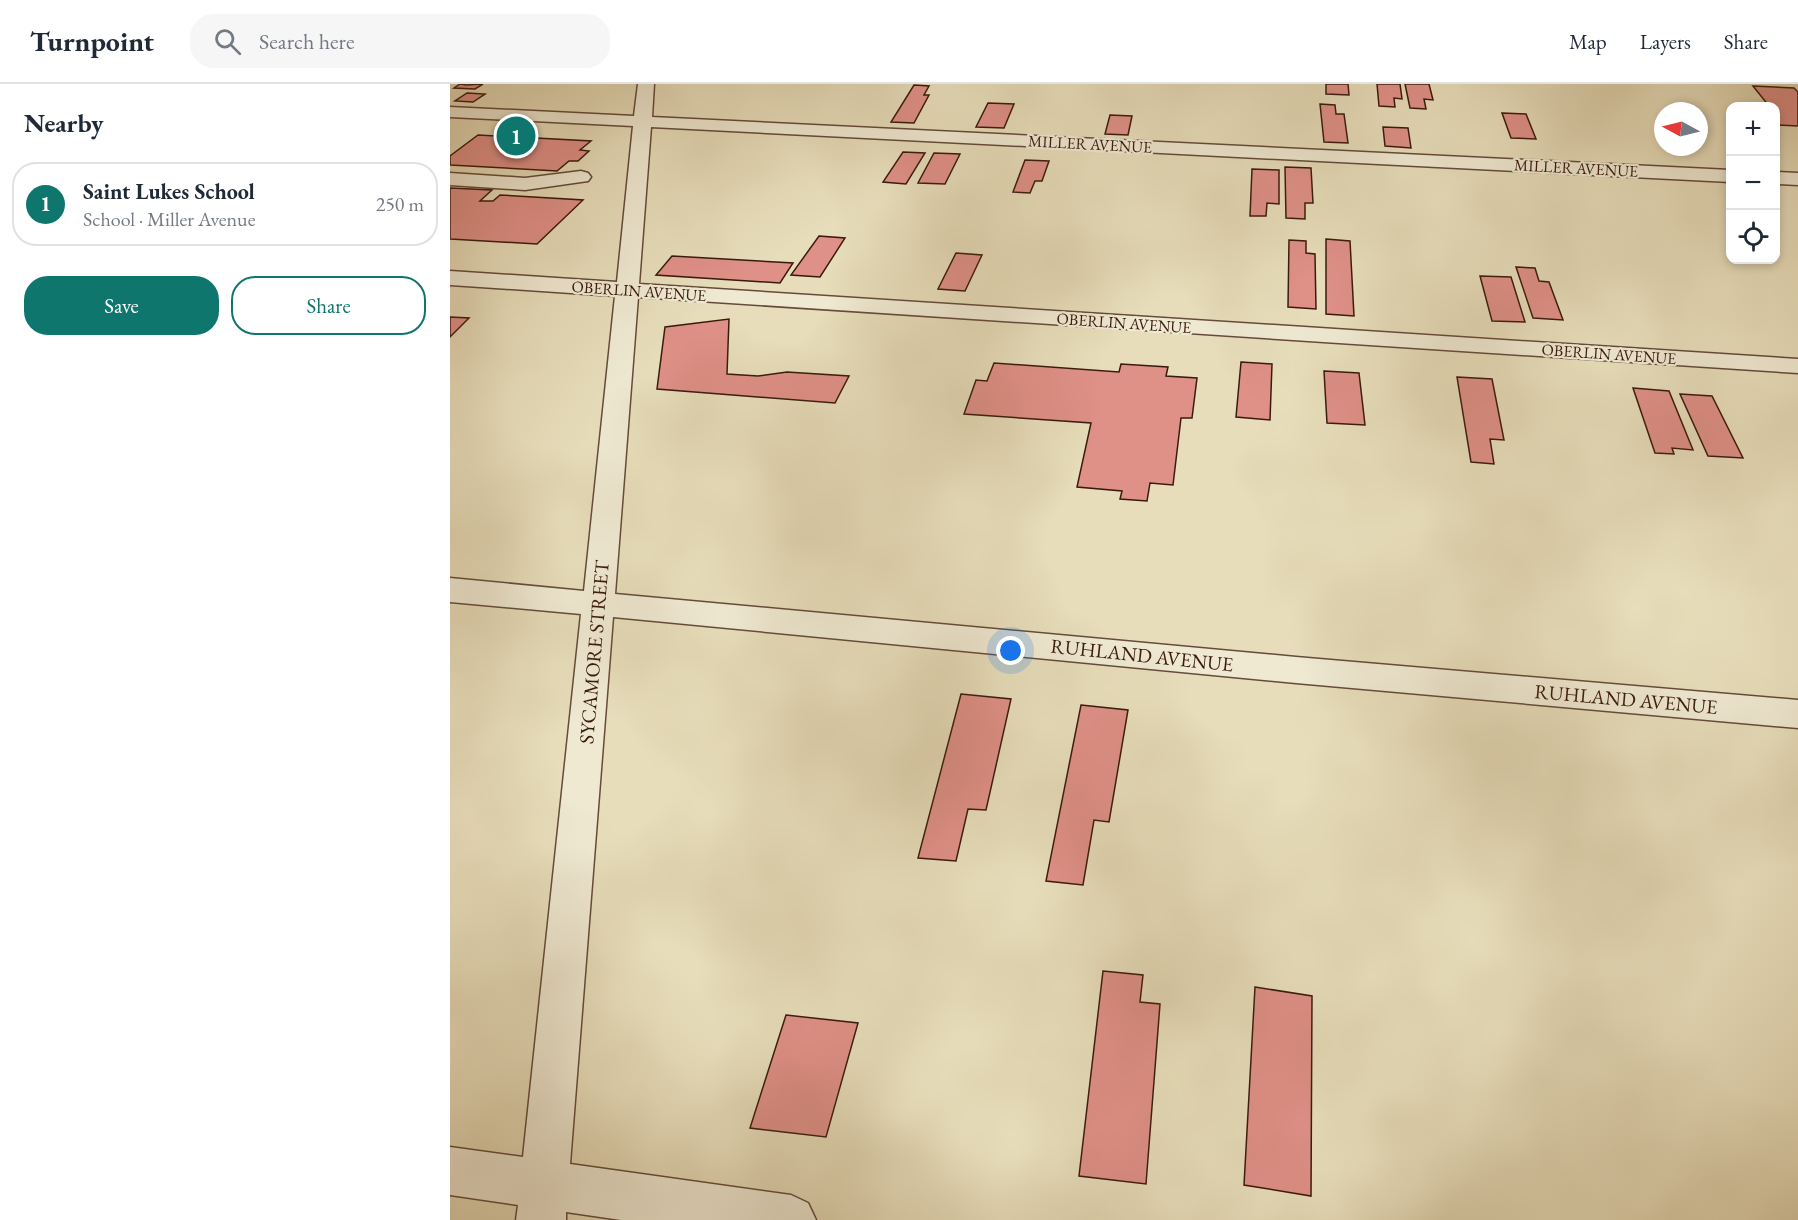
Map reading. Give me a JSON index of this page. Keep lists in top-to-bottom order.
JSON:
{
  "streets": {
    "street": [
      "MILLER AVENUE",
      "OBERLIN AVENUE",
      "SYCAMORE STREET",
      "RUHLAND AVENUE"
    ]
  },
  "crossings": [
    ["MILLER AVENUE", "SYCAMORE STREET"],
    ["OBERLIN AVENUE", "SYCAMORE STREET"],
    ["SYCAMORE STREET", "RUHLAND AVENUE"]
  ],
  "north": "left",
  "page": {
    "header": "Turnpoint",
    "search": "Search here",
    "nav": ["Map", "Layers", "Share"],
    "heading": "Nearby",
    "map_buttons": ["+", "−"],
    "pins": "1",
    "list": [
      {
        "mark": "1",
        "name": "Saint Lukes School",
        "note": "School · Miller Avenue",
        "value": "250 m"
      }
    ],
    "buttons": ["Save", "Share"]
  }
}
